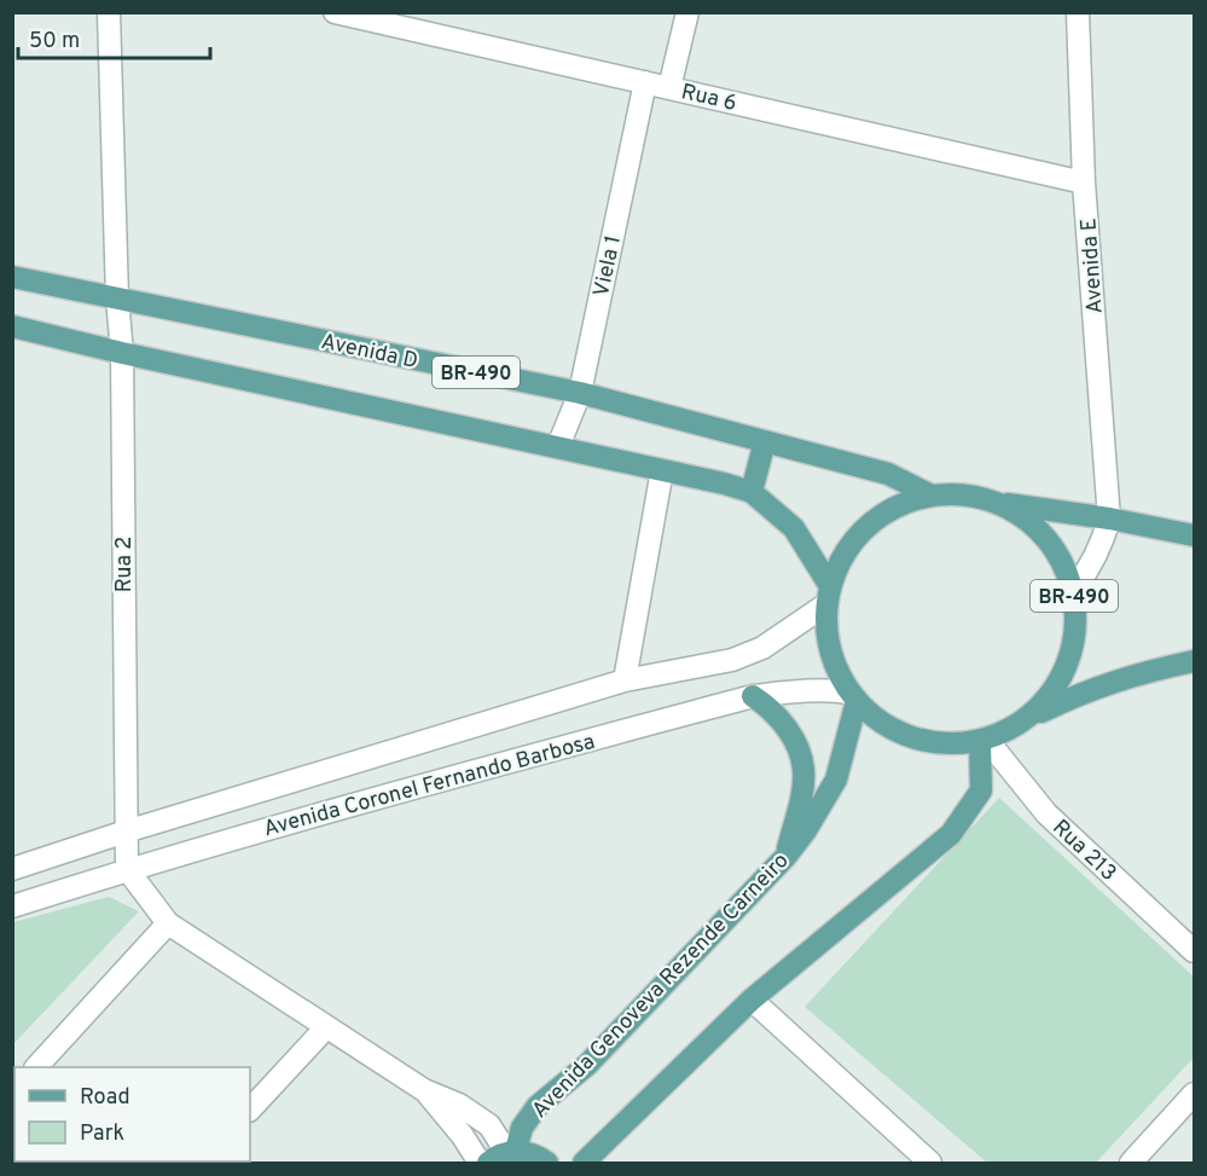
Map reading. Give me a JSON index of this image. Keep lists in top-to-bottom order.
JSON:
{
  "streets": {
    "main road": ["Avenida D", "BR-490", "Avenida Genoveva Rezende Carneiro"],
    "street": [
      "Rua 6",
      "Viela 1",
      "Avenida E",
      "Rua 2",
      "Avenida Coronel Fernando Barbosa",
      "Rua 213"
    ]
  },
  "crossings": [
    ["Rua 6", "Viela 1"],
    ["Rua 6", "Avenida E"],
    ["Viela 1", "Avenida D"],
    ["Viela 1", "BR-490"],
    ["Avenida E", "BR-490"],
    ["Avenida D", "BR-490"],
    ["Avenida D", "Rua 2"],
    ["Avenida D", "Avenida Coronel Fernando Barbosa"],
    ["Avenida D", "Rua 213"],
    ["Avenida D", "Avenida Genoveva Rezende Carneiro"],
    ["BR-490", "Rua 2"],
    ["BR-490", "Avenida Coronel Fernando Barbosa"],
    ["BR-490", "Rua 213"],
    ["BR-490", "Avenida Genoveva Rezende Carneiro"],
    ["Rua 2", "Avenida Coronel Fernando Barbosa"],
    ["Avenida Coronel Fernando Barbosa", "Rua 213"],
    ["Avenida Coronel Fernando Barbosa", "Avenida Genoveva Rezende Carneiro"],
    ["Rua 213", "Avenida Genoveva Rezende Carneiro"]
  ],
  "legend": ["Road", "Park"],
  "scale_bar": "50 m"
}
